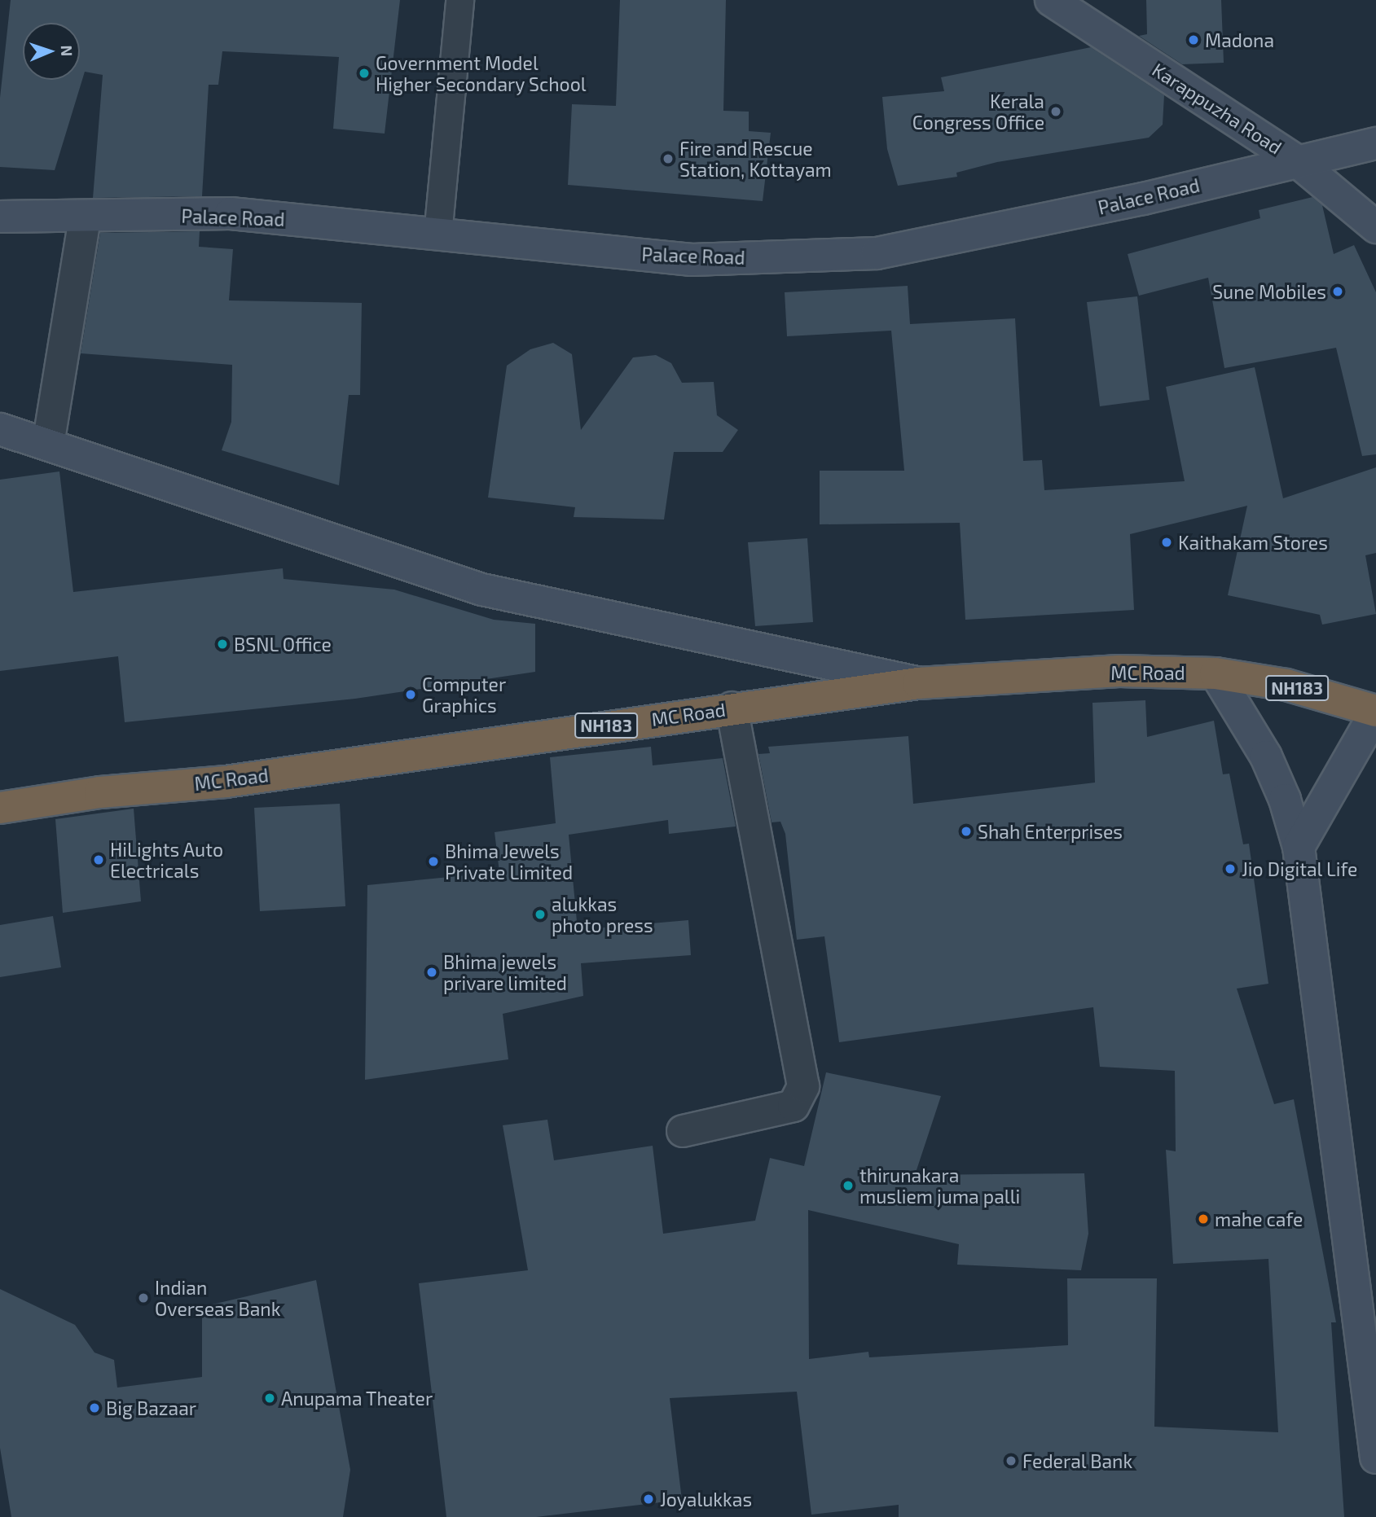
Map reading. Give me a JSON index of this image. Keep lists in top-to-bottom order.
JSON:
{
  "streets": {
    "highway": ["MC Road", "NH183"],
    "main road": ["Karappuzha Road", "Palace Road"]
  },
  "crossings": [
    ["Karappuzha Road", "Palace Road"]
  ],
  "places": [
    "Madona",
    "Government Model Higher Secondary School",
    "Kerala Congress Office",
    "Fire and Rescue Station, Kottayam",
    "Sune Mobiles",
    "Kaithakam Stores",
    "BSNL Office",
    "Computer Graphics",
    "Shah Enterprises",
    "HiLights Auto Electricals",
    "Bhima Jewels Private Limited",
    "Jio Digital Life",
    "alukkas photo press",
    "Bhima jewels privare limited",
    "thirunakara musliem juma palli",
    "mahe cafe",
    "Indian Overseas Bank",
    "Anupama Theater",
    "Big Bazaar",
    "Federal Bank",
    "Joyalukkas"
  ],
  "north": "right"
}
